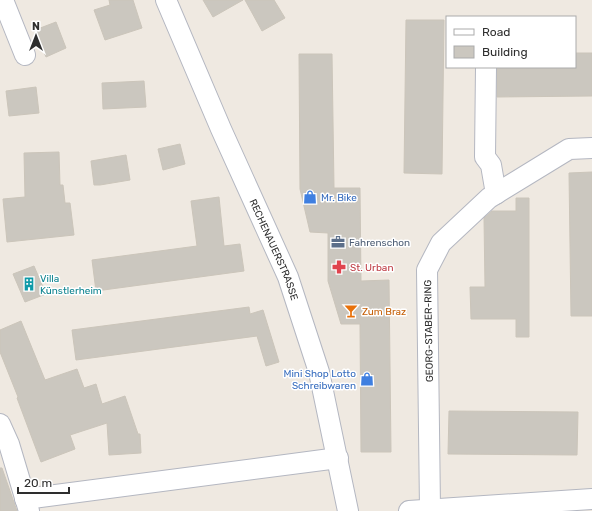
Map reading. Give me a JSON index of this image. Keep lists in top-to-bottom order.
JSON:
{
  "streets": {
    "street": ["RECHENAUERSTRASSE", "GEORG-STABER-RING"]
  },
  "places": {
    "shop": ["Mr. Bike", "Mini Shop Lotto Schreibwaren"],
    "office": ["Fahrenschon"],
    "pharmacy": ["St. Urban"],
    "building": ["Villa Künstlerheim"],
    "bar": ["Zum Braz"]
  },
  "legend": ["Road", "Building"],
  "scale_bar": "20 m",
  "north": "top"
}
